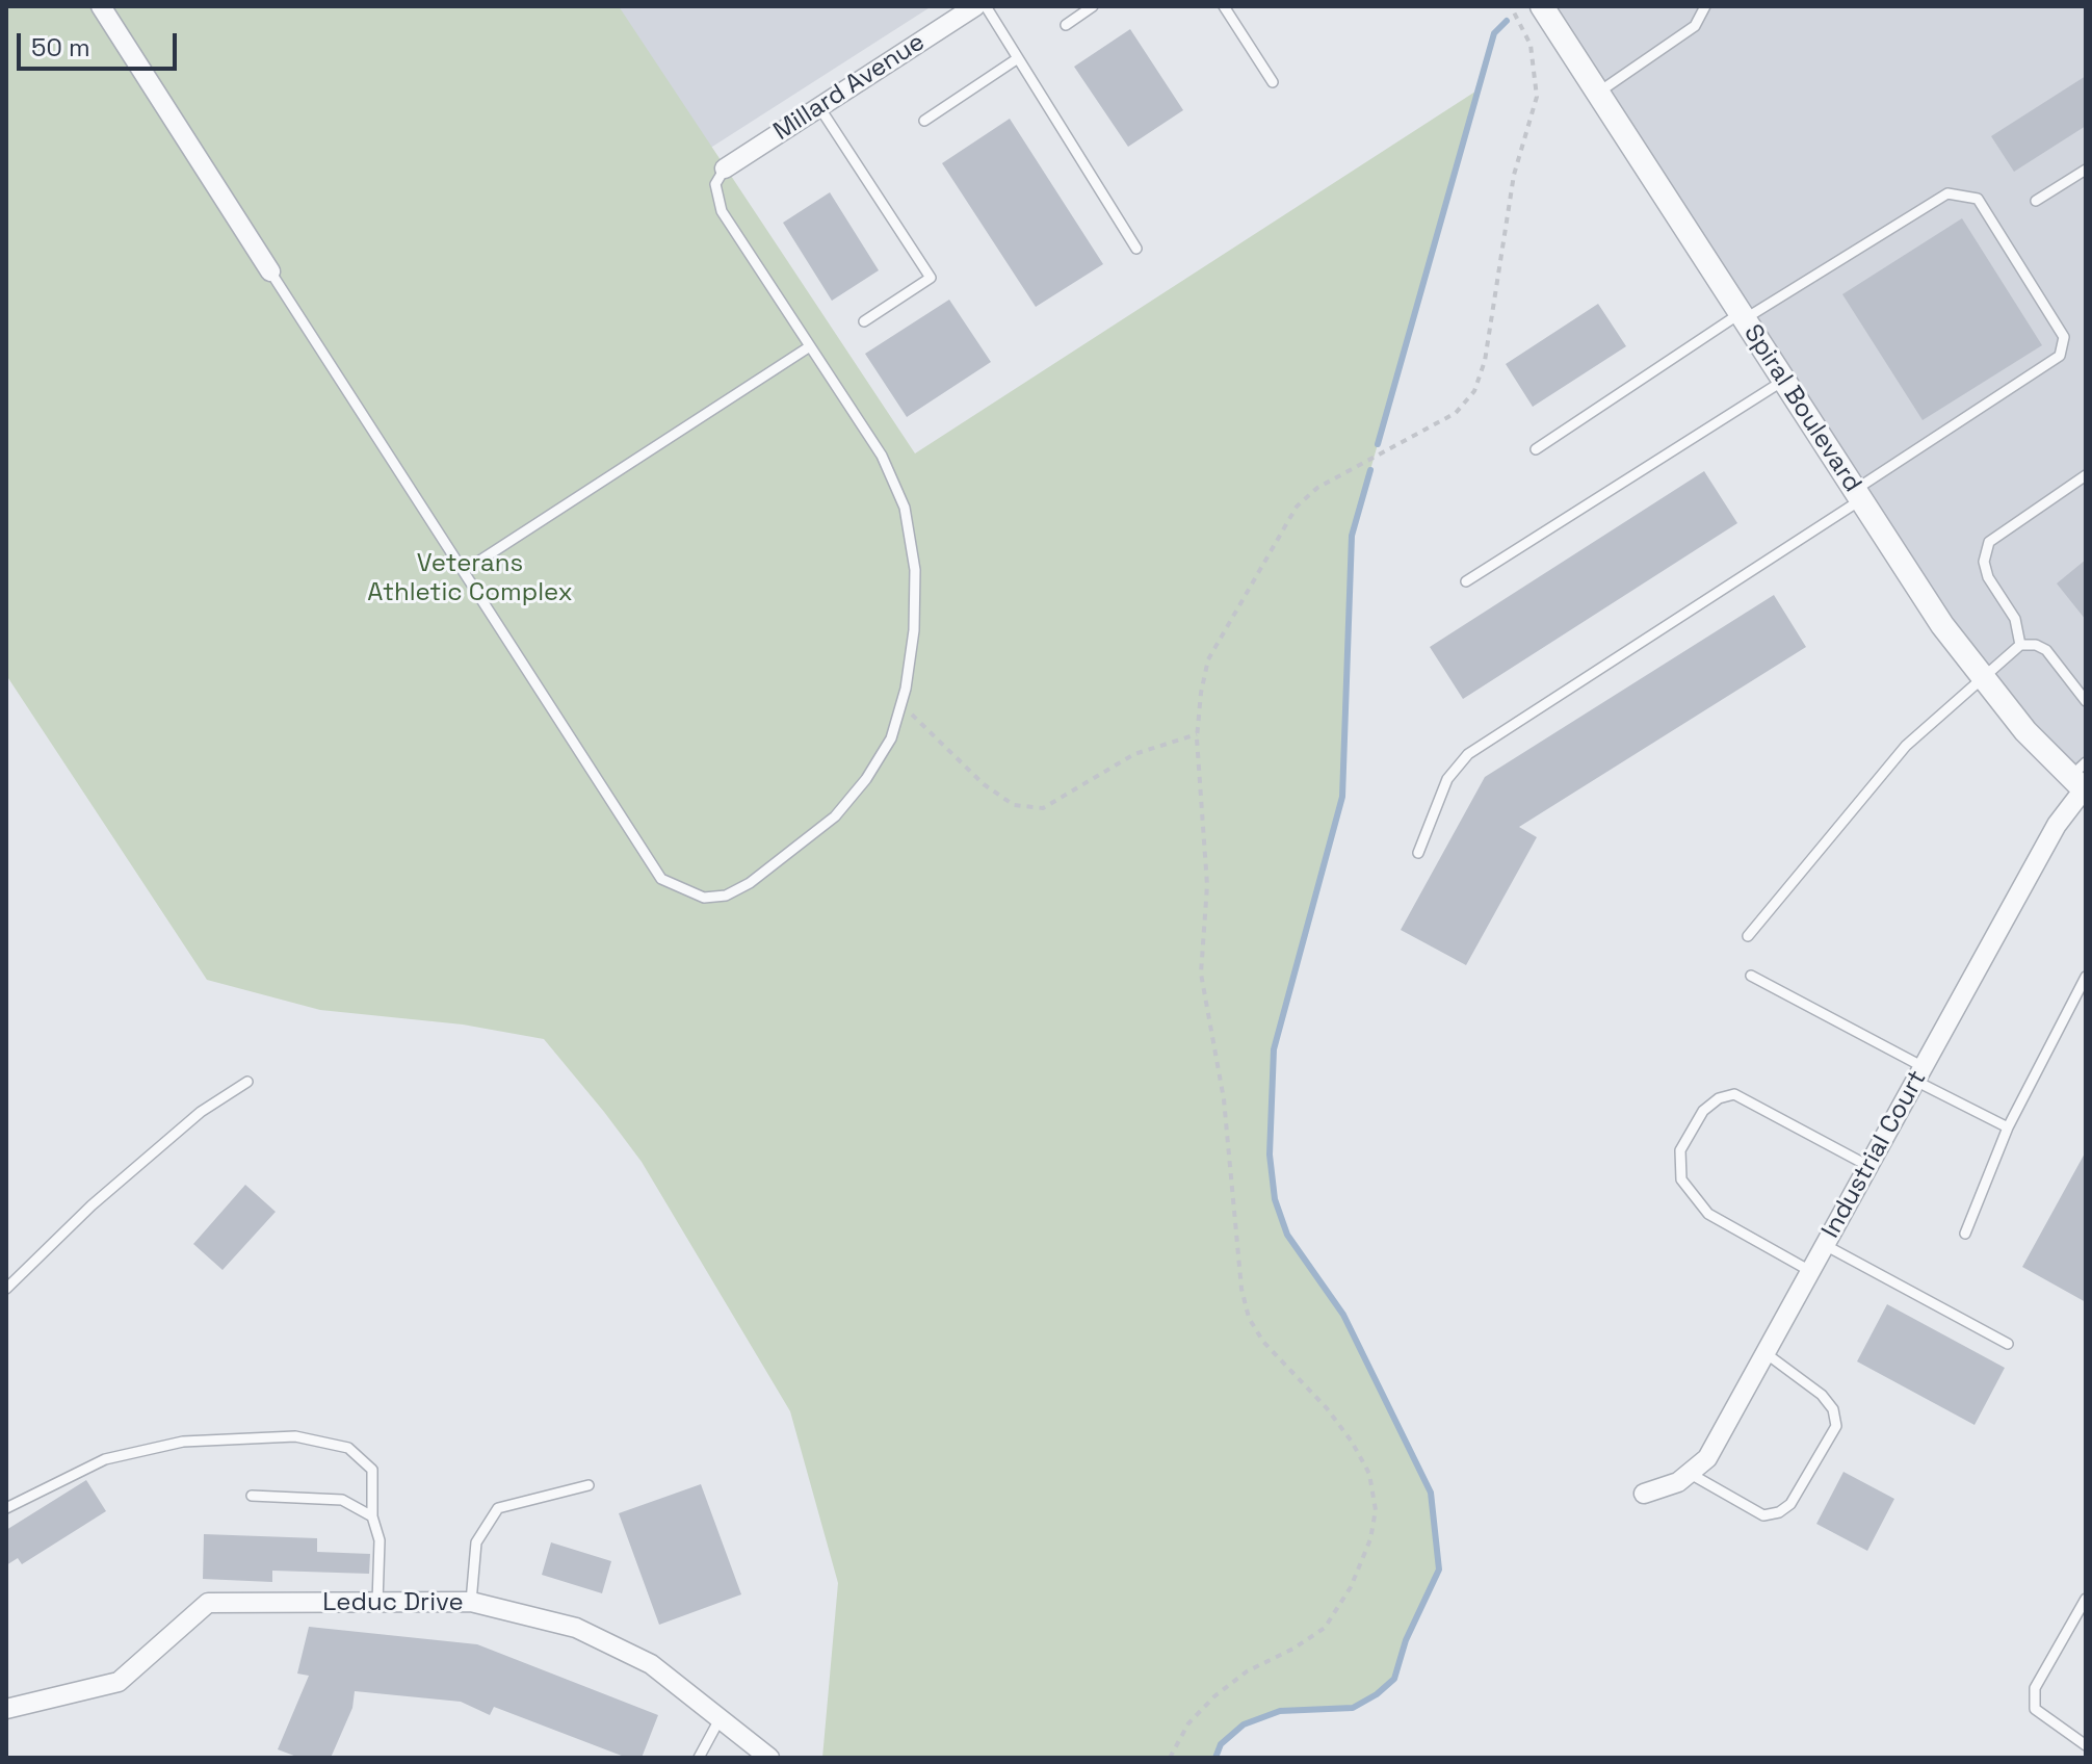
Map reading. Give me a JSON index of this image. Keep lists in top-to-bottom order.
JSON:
{
  "streets": {
    "street": [
      "Millard Avenue",
      "Spiral Boulevard",
      "Industrial Court",
      "Leduc Drive"
    ]
  },
  "crossings": [
    ["Spiral Boulevard", "Industrial Court"]
  ],
  "parks": ["Veterans Athletic Complex"],
  "scale_bar": "50 m"
}
